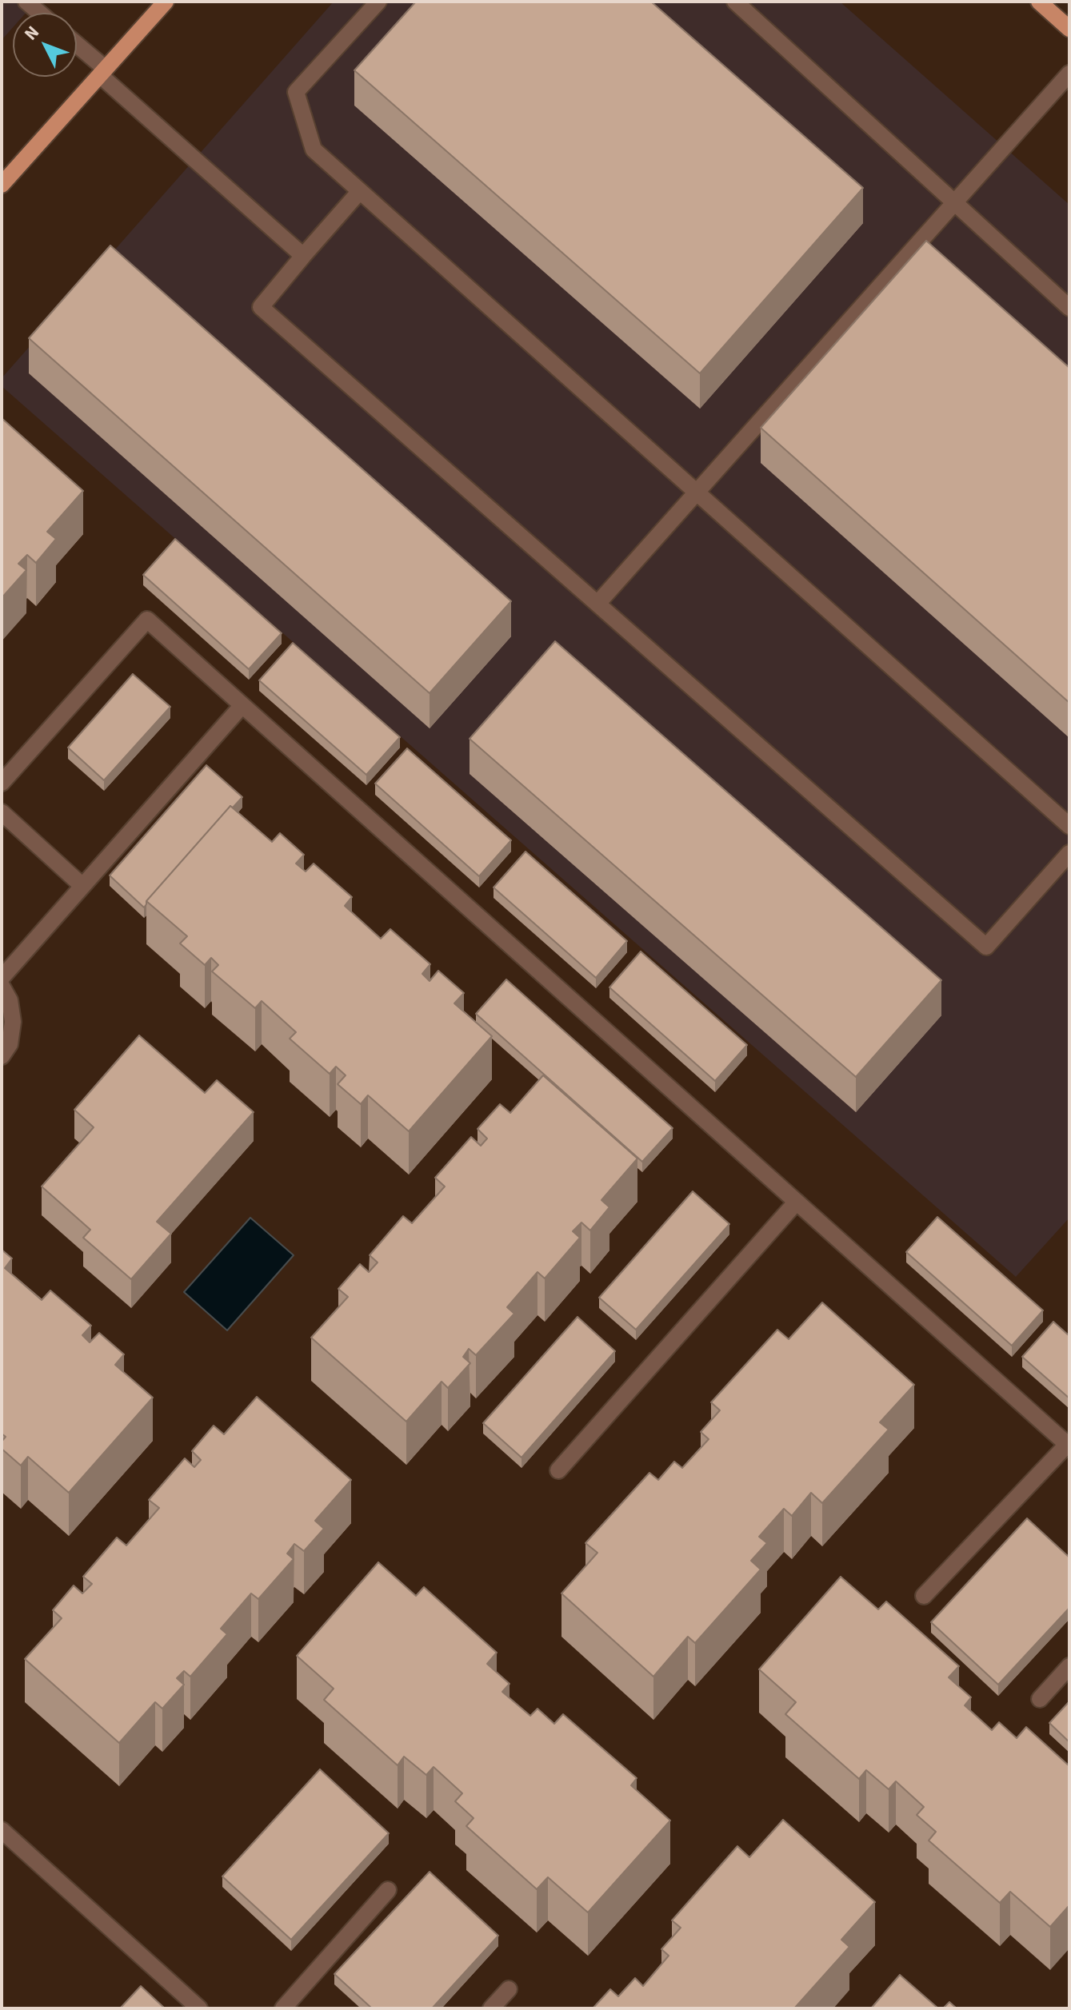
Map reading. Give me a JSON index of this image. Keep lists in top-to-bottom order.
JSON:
{
  "north": "top left"
}
